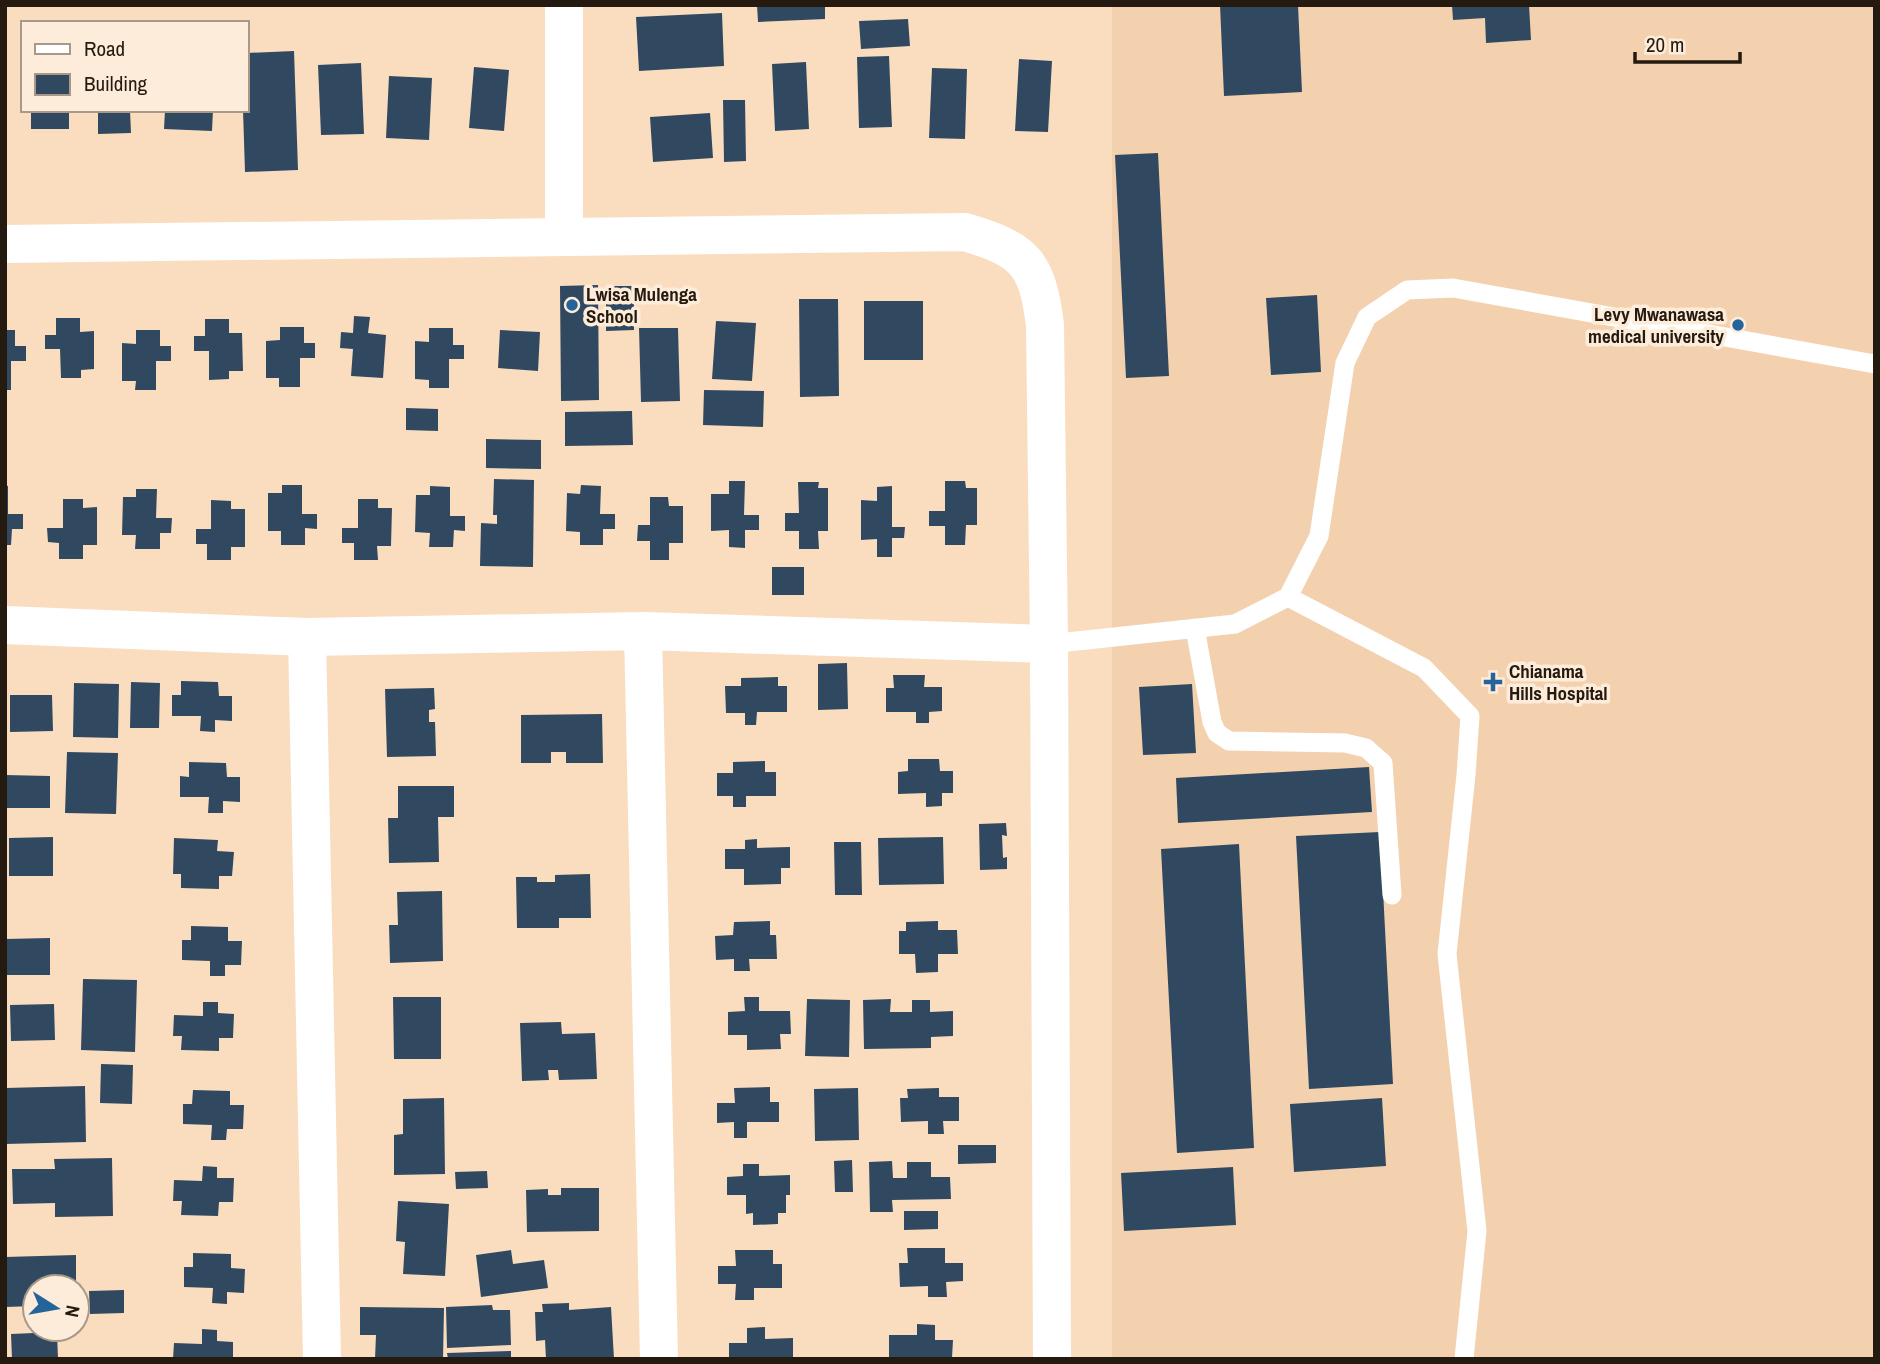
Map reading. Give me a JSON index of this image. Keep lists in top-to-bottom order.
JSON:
{
  "places": {
    "other": ["Lwisa Mulenga School", "Levy Mwanawasa medical university"],
    "health": ["Chianama Hills Hospital"]
  },
  "legend": ["Road", "Building"],
  "scale_bar": "20 m",
  "north": "right"
}
